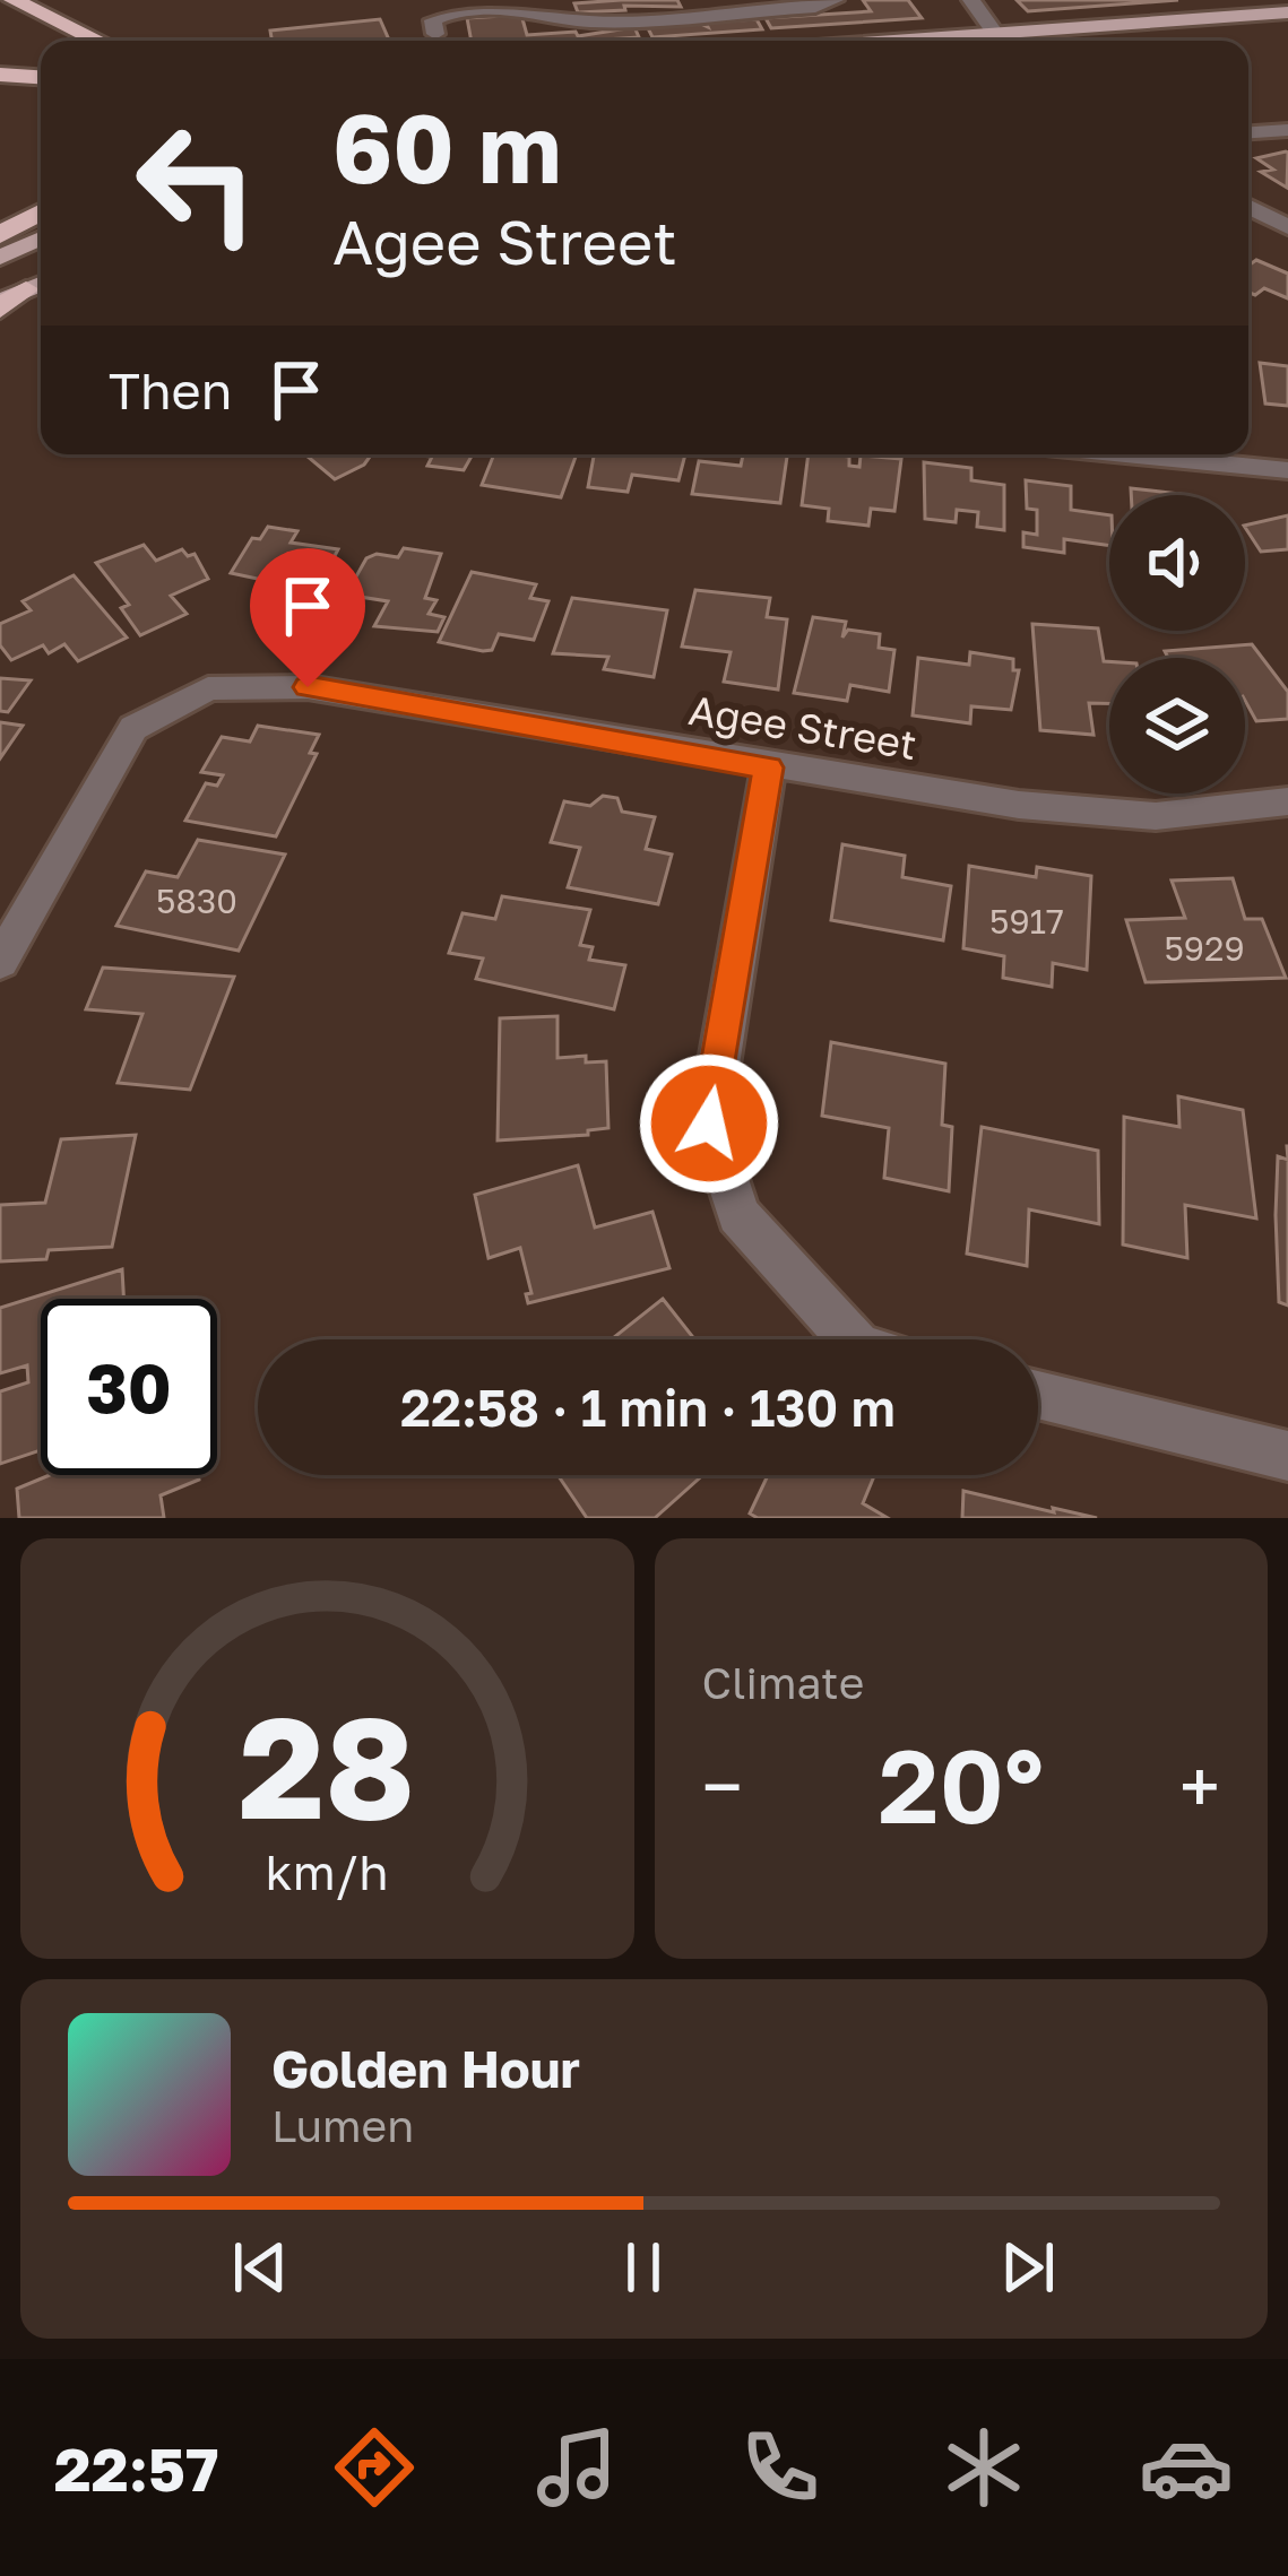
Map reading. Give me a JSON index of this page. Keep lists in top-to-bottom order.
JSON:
{
  "streets": {
    "street": ["Agee Street"]
  },
  "house_numbers": ["5830", "5917", "5929"],
  "page": {
    "turn": ["60 m", "Agee Street"],
    "then": "Then",
    "limit": "30",
    "trip": "22:58 · 1 min · 130 m",
    "tile": "Climate",
    "heat": ["−", "20°", "+"],
    "song": ["Golden Hour", "Lumen"],
    "tabs": "22:57",
    "gauge": ["28", "km/h"]
  }
}
